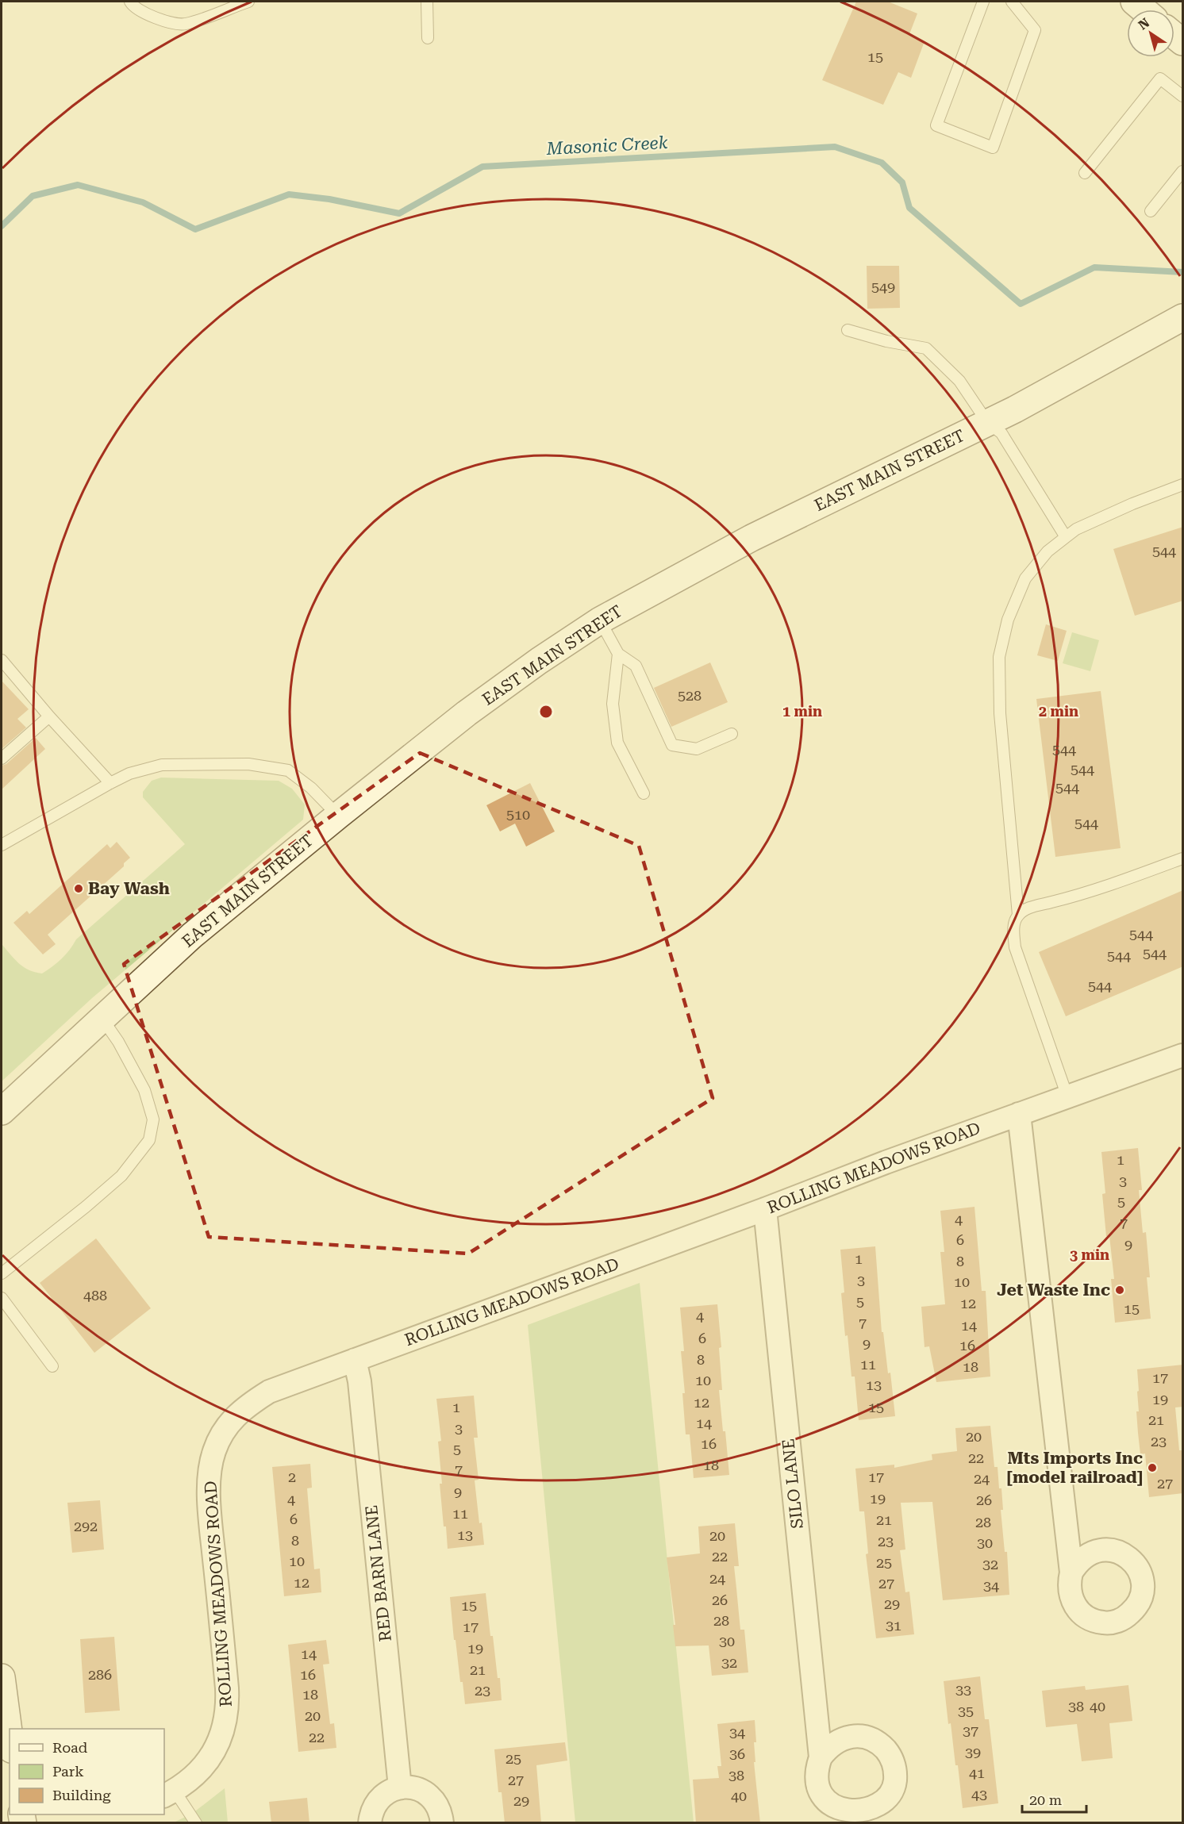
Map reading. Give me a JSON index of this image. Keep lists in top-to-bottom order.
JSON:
{
  "streets": {
    "main road": ["EAST MAIN STREET"],
    "street": ["ROLLING MEADOWS ROAD", "SILO LANE", "RED BARN LANE"]
  },
  "crossings": [
    ["ROLLING MEADOWS ROAD", "SILO LANE"],
    ["ROLLING MEADOWS ROAD", "RED BARN LANE"]
  ],
  "water": ["Masonic Creek"],
  "places": ["Bay Wash", "Jet Waste Inc", "Mts Imports Inc [model railroad]"],
  "house_numbers": [
    "15",
    "549",
    "544",
    "528",
    "544",
    "544",
    "544",
    "510",
    "544",
    "544",
    "544",
    "544",
    "544",
    "1",
    "3",
    "5",
    "4",
    "7",
    "6",
    "9",
    "1",
    "8",
    "3",
    "10",
    "488",
    "5",
    "12",
    "15",
    "4",
    "7",
    "14",
    "6",
    "9",
    "16",
    "8",
    "11",
    "18",
    "17",
    "10",
    "13",
    "19",
    "12",
    "1",
    "15",
    "21",
    "14",
    "3",
    "20",
    "23",
    "16",
    "5",
    "22",
    "18",
    "7",
    "2",
    "17",
    "24",
    "27",
    "9",
    "19",
    "4",
    "26",
    "11",
    "6",
    "21",
    "28",
    "292",
    "13",
    "20",
    "8",
    "23",
    "30",
    "22",
    "10",
    "25",
    "32",
    "24",
    "12",
    "27",
    "34",
    "26",
    "29",
    "15",
    "28",
    "31",
    "17",
    "30",
    "19",
    "14",
    "32",
    "21",
    "286",
    "16",
    "33",
    "23",
    "18",
    "38",
    "40",
    "35",
    "20",
    "37",
    "34",
    "22",
    "39",
    "36",
    "25",
    "41",
    "38",
    "27",
    "43",
    "40",
    "29"
  ],
  "legend": ["Road", "Park", "Building"],
  "scale_bar": "20 m",
  "north": "top left",
  "rings": ["1 min", "2 min", "3 min"]
}
